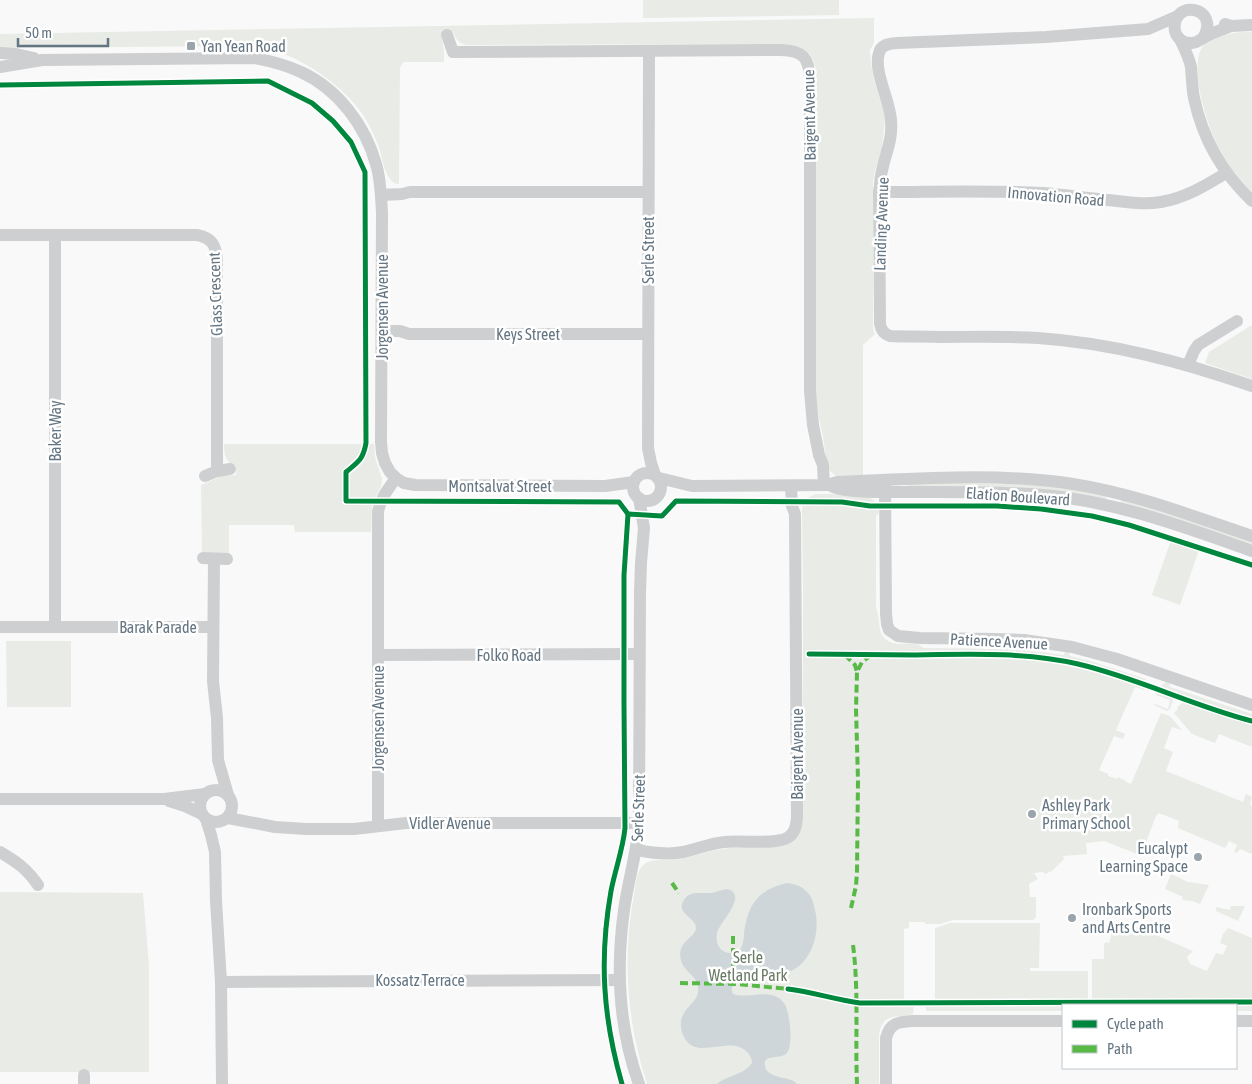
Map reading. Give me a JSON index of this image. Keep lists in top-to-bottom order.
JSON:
{
  "streets": {
    "street": [
      "Baigent Avenue",
      "Innovation Road",
      "Landing Avenue",
      "Serle Street",
      "Glass Crescent",
      "Jorgensen Avenue",
      "Keys Street",
      "Baker Way",
      "Montsalvat Street",
      "Elation Boulevard",
      "Barak Parade",
      "Patience Avenue",
      "Folko Road",
      "Vidler Avenue",
      "Kossatz Terrace"
    ]
  },
  "crossings": [
    ["Baigent Avenue", "Serle Street"],
    ["Baigent Avenue", "Elation Boulevard"],
    ["Innovation Road", "Landing Avenue"],
    ["Serle Street", "Keys Street"],
    ["Serle Street", "Montsalvat Street"],
    ["Serle Street", "Folko Road"],
    ["Serle Street", "Vidler Avenue"],
    ["Serle Street", "Kossatz Terrace"],
    ["Glass Crescent", "Baker Way"],
    ["Jorgensen Avenue", "Keys Street"],
    ["Jorgensen Avenue", "Montsalvat Street"],
    ["Jorgensen Avenue", "Folko Road"],
    ["Jorgensen Avenue", "Vidler Avenue"],
    ["Baker Way", "Barak Parade"],
    ["Elation Boulevard", "Patience Avenue"],
    ["Barak Parade", "Vidler Avenue"]
  ],
  "parks": ["Serle Wetland Park"],
  "places": {
    "transit": ["Yan Yean Road"],
    "other": ["Ashley Park Primary School", "Eucalypt Learning Space", "Ironbark Sports and Arts Centre"]
  },
  "legend": ["Cycle path", "Path"],
  "scale_bar": "50 m"
}
